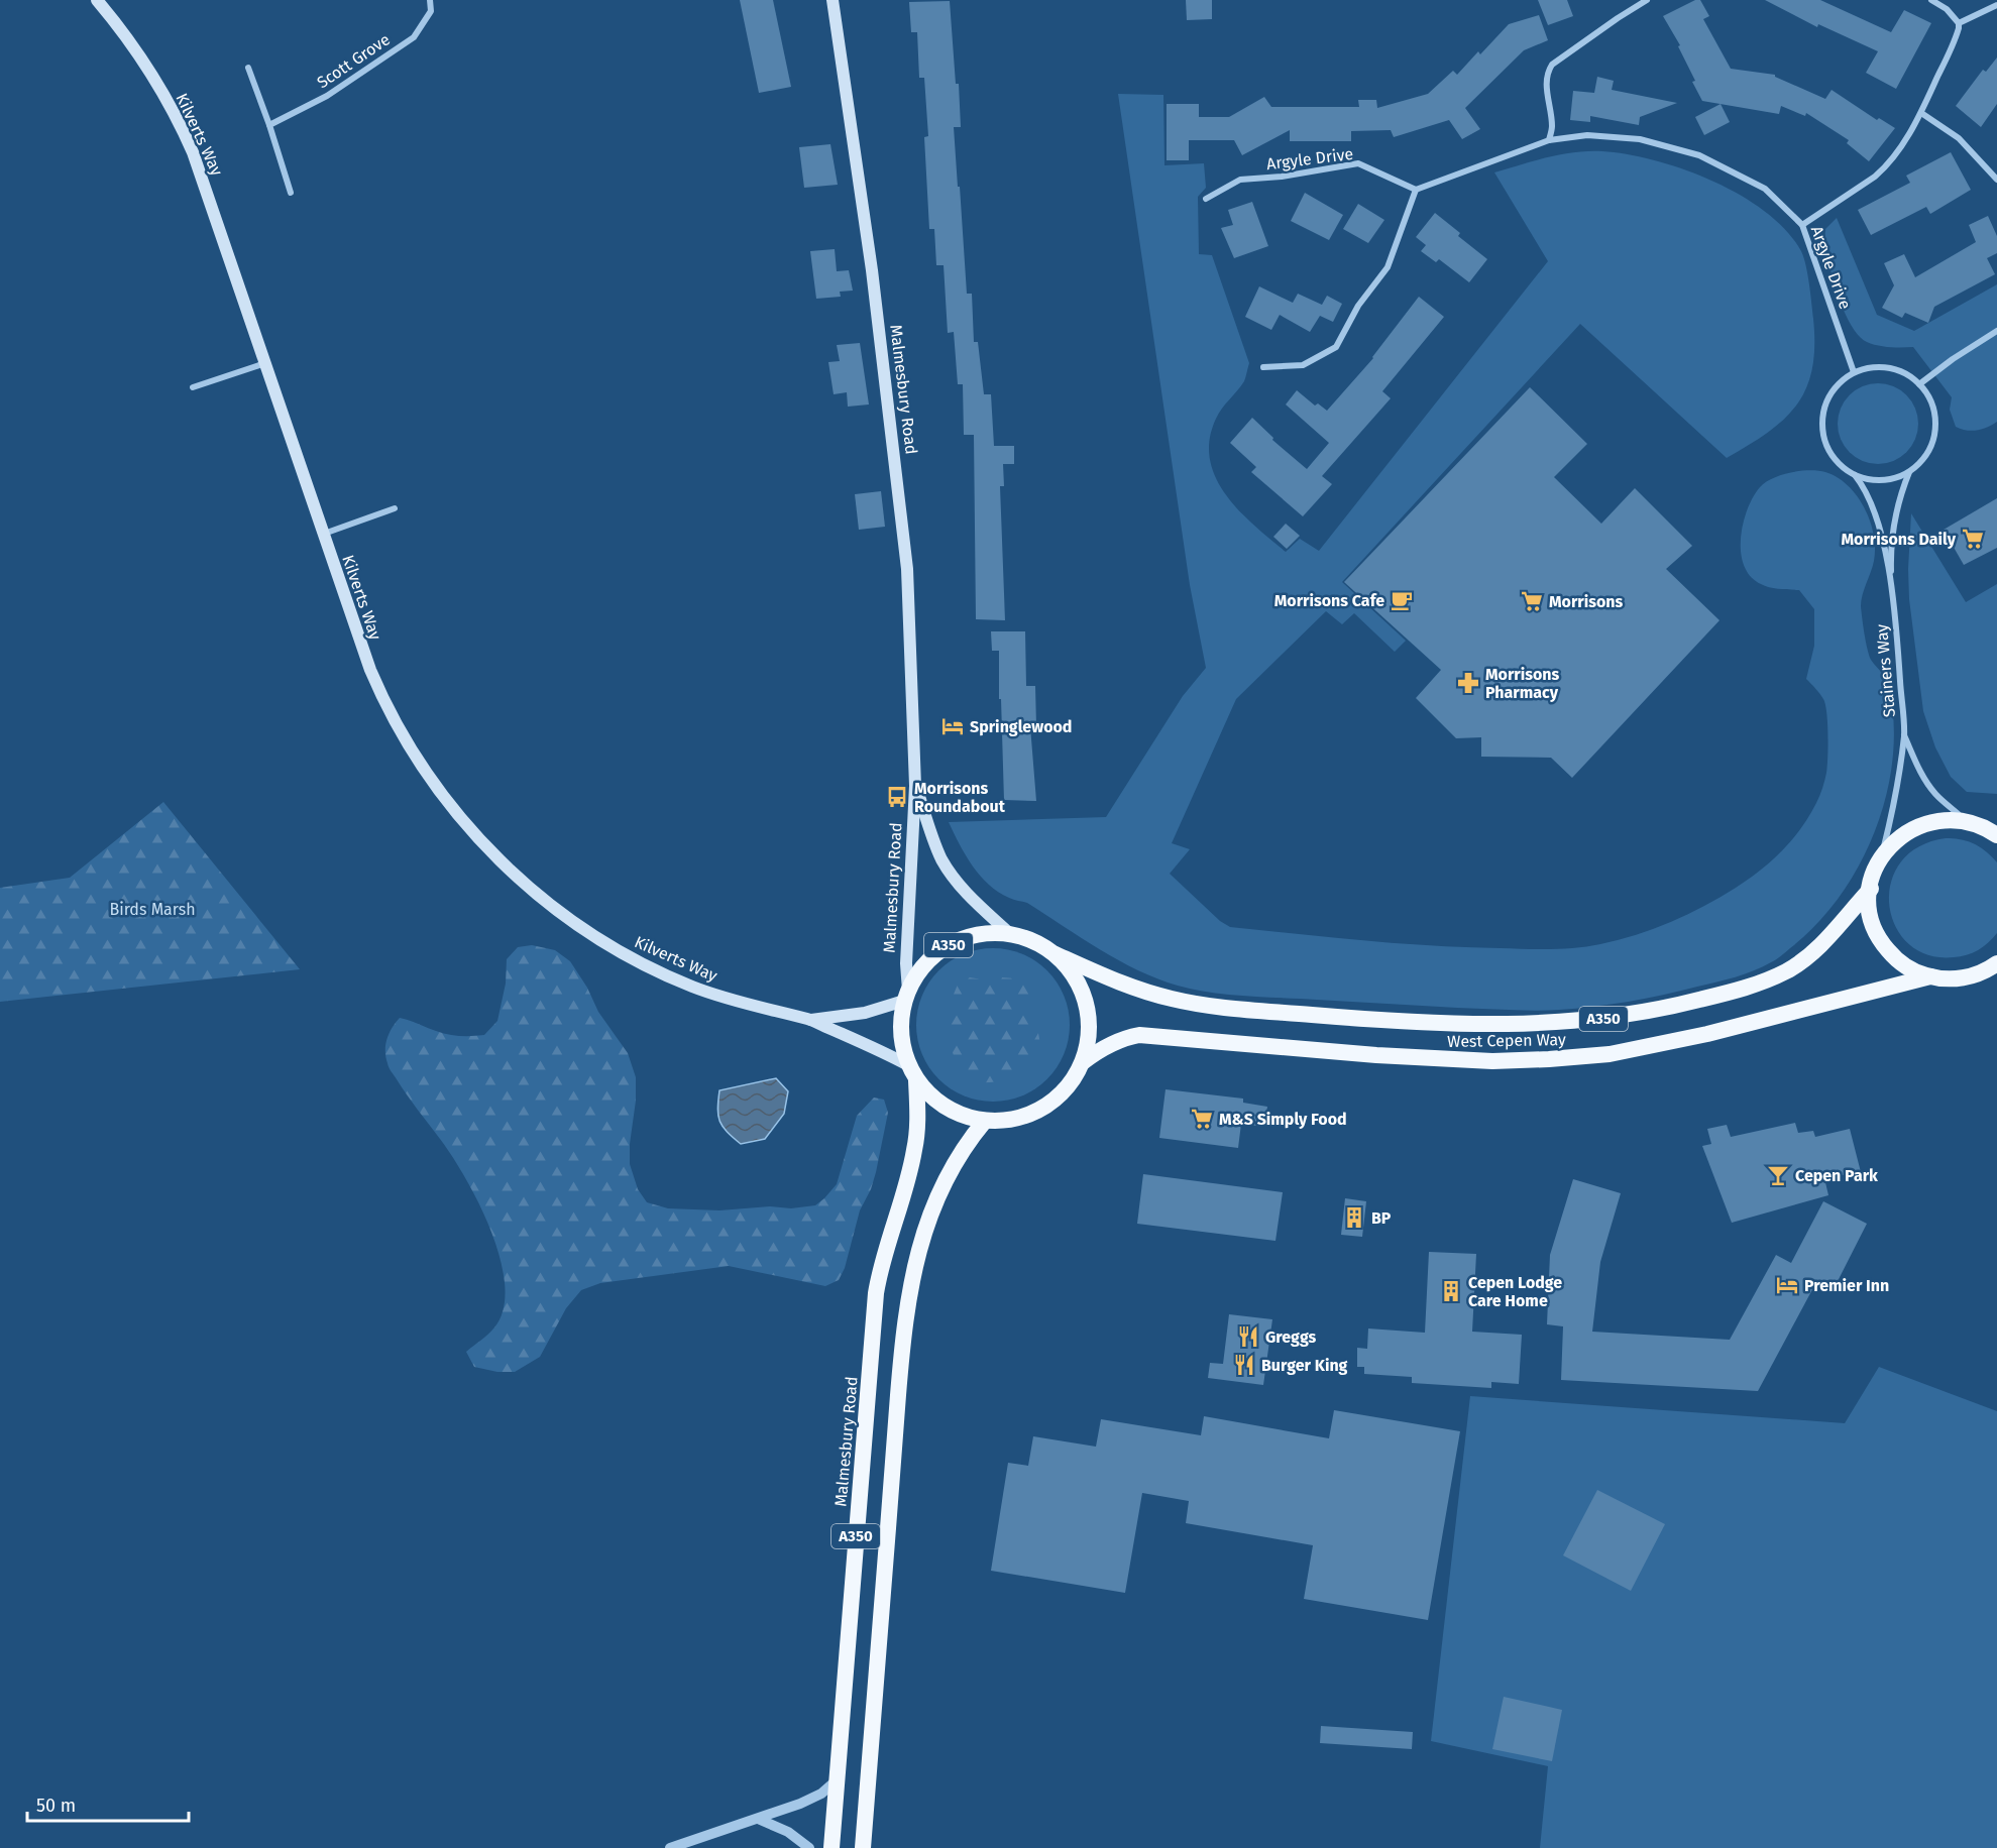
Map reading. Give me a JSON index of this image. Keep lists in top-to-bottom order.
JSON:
{
  "streets": {
    "highway": ["Malmesbury Road", "A350", "West Cepen Way"],
    "main road": ["Kilverts Way"],
    "street": ["Scott Grove", "Argyle Drive", "Stainers Way"]
  },
  "crossings": [
    ["Kilverts Way", "Malmesbury Road"],
    ["Kilverts Way", "A350"],
    ["Kilverts Way", "West Cepen Way"],
    ["Argyle Drive", "Stainers Way"],
    ["Malmesbury Road", "A350"],
    ["Malmesbury Road", "West Cepen Way"],
    ["A350", "West Cepen Way"]
  ],
  "parks": ["Birds Marsh"],
  "places": {
    "supermarket": ["Morrisons Daily", "Morrisons", "M&S Simply Food"],
    "cafe": ["Morrisons Cafe"],
    "pharmacy": ["Morrisons Pharmacy"],
    "hotel": ["Springlewood", "Premier Inn"],
    "bus stop": ["Morrisons Roundabout"],
    "bar": ["Cepen Park"],
    "building": ["BP", "Cepen Lodge Care Home"],
    "restaurant": ["Greggs", "Burger King"]
  },
  "scale_bar": "50 m"
}
